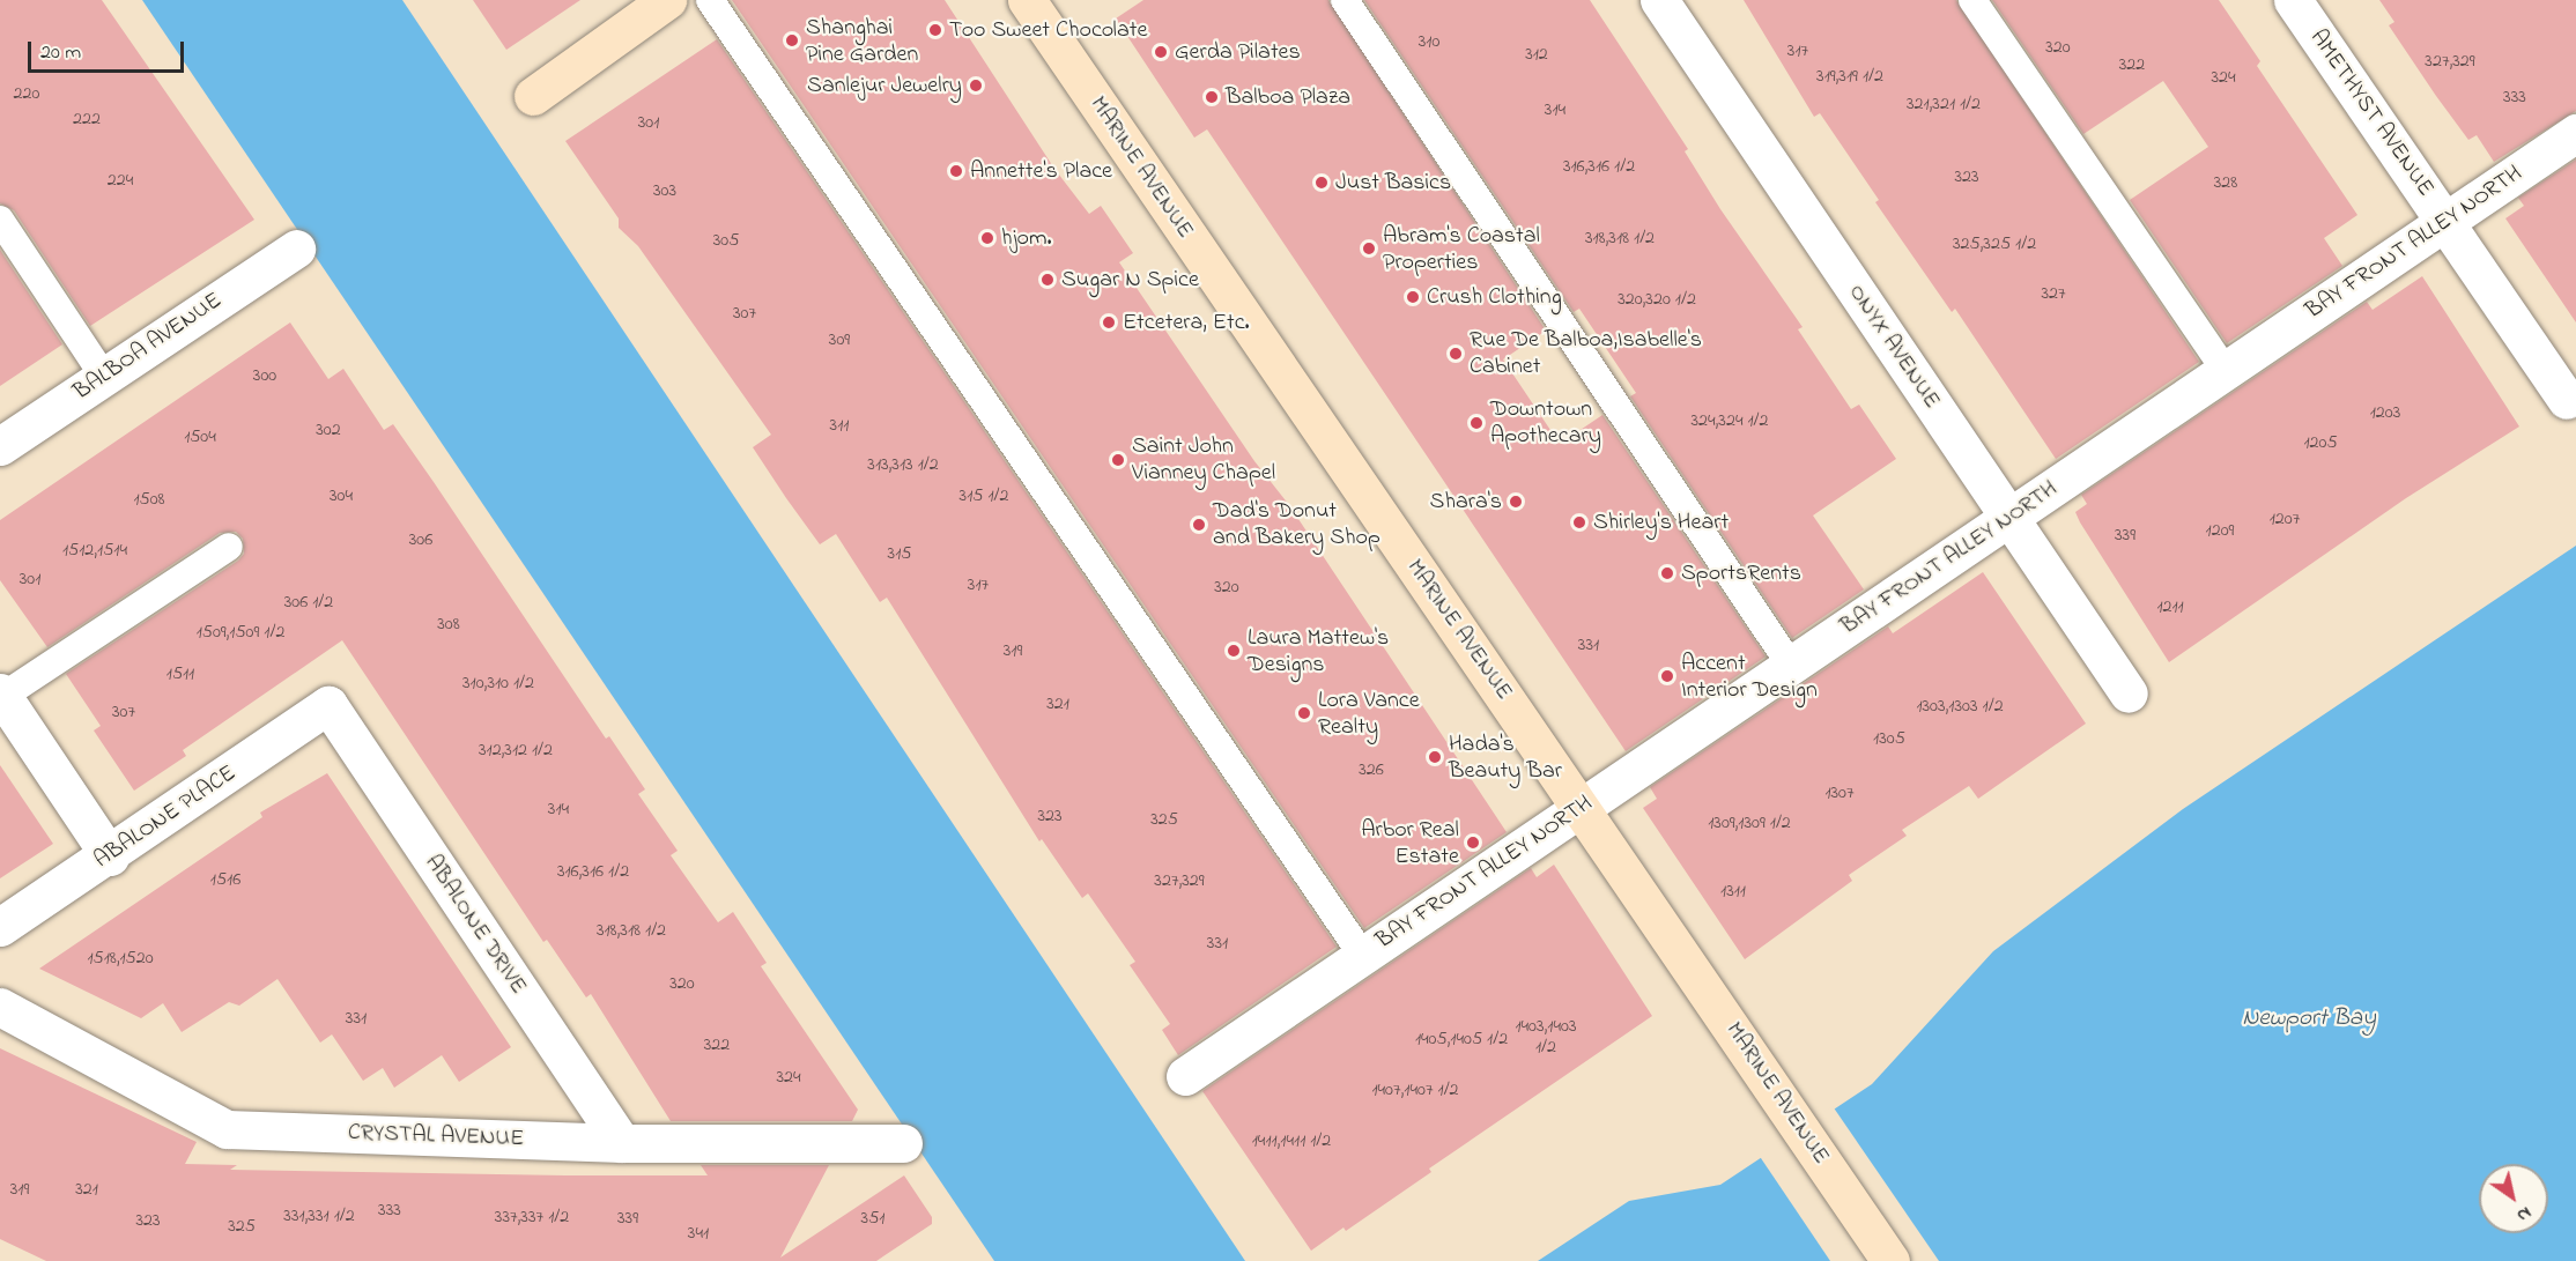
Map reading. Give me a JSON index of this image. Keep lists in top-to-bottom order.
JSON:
{
  "streets": {
    "street": [
      "AMETHYST AVENUE",
      "MARINE AVENUE",
      "BAY FRONT ALLEY NORTH",
      "BALBOA AVENUE",
      "ONYX AVENUE",
      "ABALONE PLACE",
      "ABALONE DRIVE",
      "CRYSTAL AVENUE"
    ]
  },
  "crossings": [
    ["AMETHYST AVENUE", "BAY FRONT ALLEY NORTH"],
    ["MARINE AVENUE", "BAY FRONT ALLEY NORTH"],
    ["BAY FRONT ALLEY NORTH", "ONYX AVENUE"],
    ["ABALONE PLACE", "ABALONE DRIVE"],
    ["ABALONE DRIVE", "CRYSTAL AVENUE"]
  ],
  "water": ["Newport Bay"],
  "places": [
    "Too Sweet Chocolate",
    "Shanghai Pine Garden",
    "Gerda Pilates",
    "Sanlejur Jewelry",
    "Balboa Plaza",
    "Annette's Place",
    "Just Basics",
    "hjom.",
    "Abram's Coastal Properties",
    "Sugar N Spice",
    "Crush Clothing",
    "Etcetera, Etc.",
    "Rue De Balboa,Isabelle's Cabinet",
    "Downtown Apothecary",
    "Saint John Vianney Chapel",
    "Shara's",
    "Shirley's Heart",
    "Dad's Donut and Bakery Shop",
    "SportsRents",
    "Laura Mattew's Designs",
    "Accent Interior Design",
    "Lora Vance Realty",
    "Hada's Beauty Bar",
    "Arbor Real Estate"
  ],
  "house_numbers": [
    "310",
    "320",
    "317",
    "312",
    "327,329",
    "322",
    "319,319 1/2",
    "324",
    "220",
    "333",
    "321,321 1/2",
    "314",
    "222",
    "301",
    "316,316 1/2",
    "323",
    "224",
    "328",
    "303",
    "318,318 1/2",
    "305",
    "325,325 1/2",
    "327",
    "320,320 1/2",
    "307",
    "309",
    "300",
    "1203",
    "324,324 1/2",
    "311",
    "302",
    "1504",
    "1205",
    "313,313 1/2",
    "304",
    "315 1/2",
    "1508",
    "1207",
    "1209",
    "339",
    "306",
    "1512,1514",
    "315",
    "301",
    "317",
    "320",
    "306 1/2",
    "1211",
    "308",
    "1509,1509 1/2",
    "331",
    "319",
    "1511",
    "310,310 1/2",
    "321",
    "1303,1303 1/2",
    "307",
    "1305",
    "312,312 1/2",
    "326",
    "1307",
    "314",
    "323",
    "325",
    "1309,1309 1/2",
    "316,316 1/2",
    "1516",
    "327,329",
    "1311",
    "318,318 1/2",
    "331",
    "1518,1520",
    "320",
    "331",
    "1403,1403 1/2",
    "1405,1405 1/2",
    "322",
    "324",
    "1407,1407 1/2",
    "1411,1411 1/2",
    "319",
    "321",
    "333",
    "331,331 1/2",
    "337,337 1/2",
    "339",
    "351",
    "323",
    "325",
    "341"
  ],
  "scale_bar": "20 m",
  "north": "bottom right"
}
